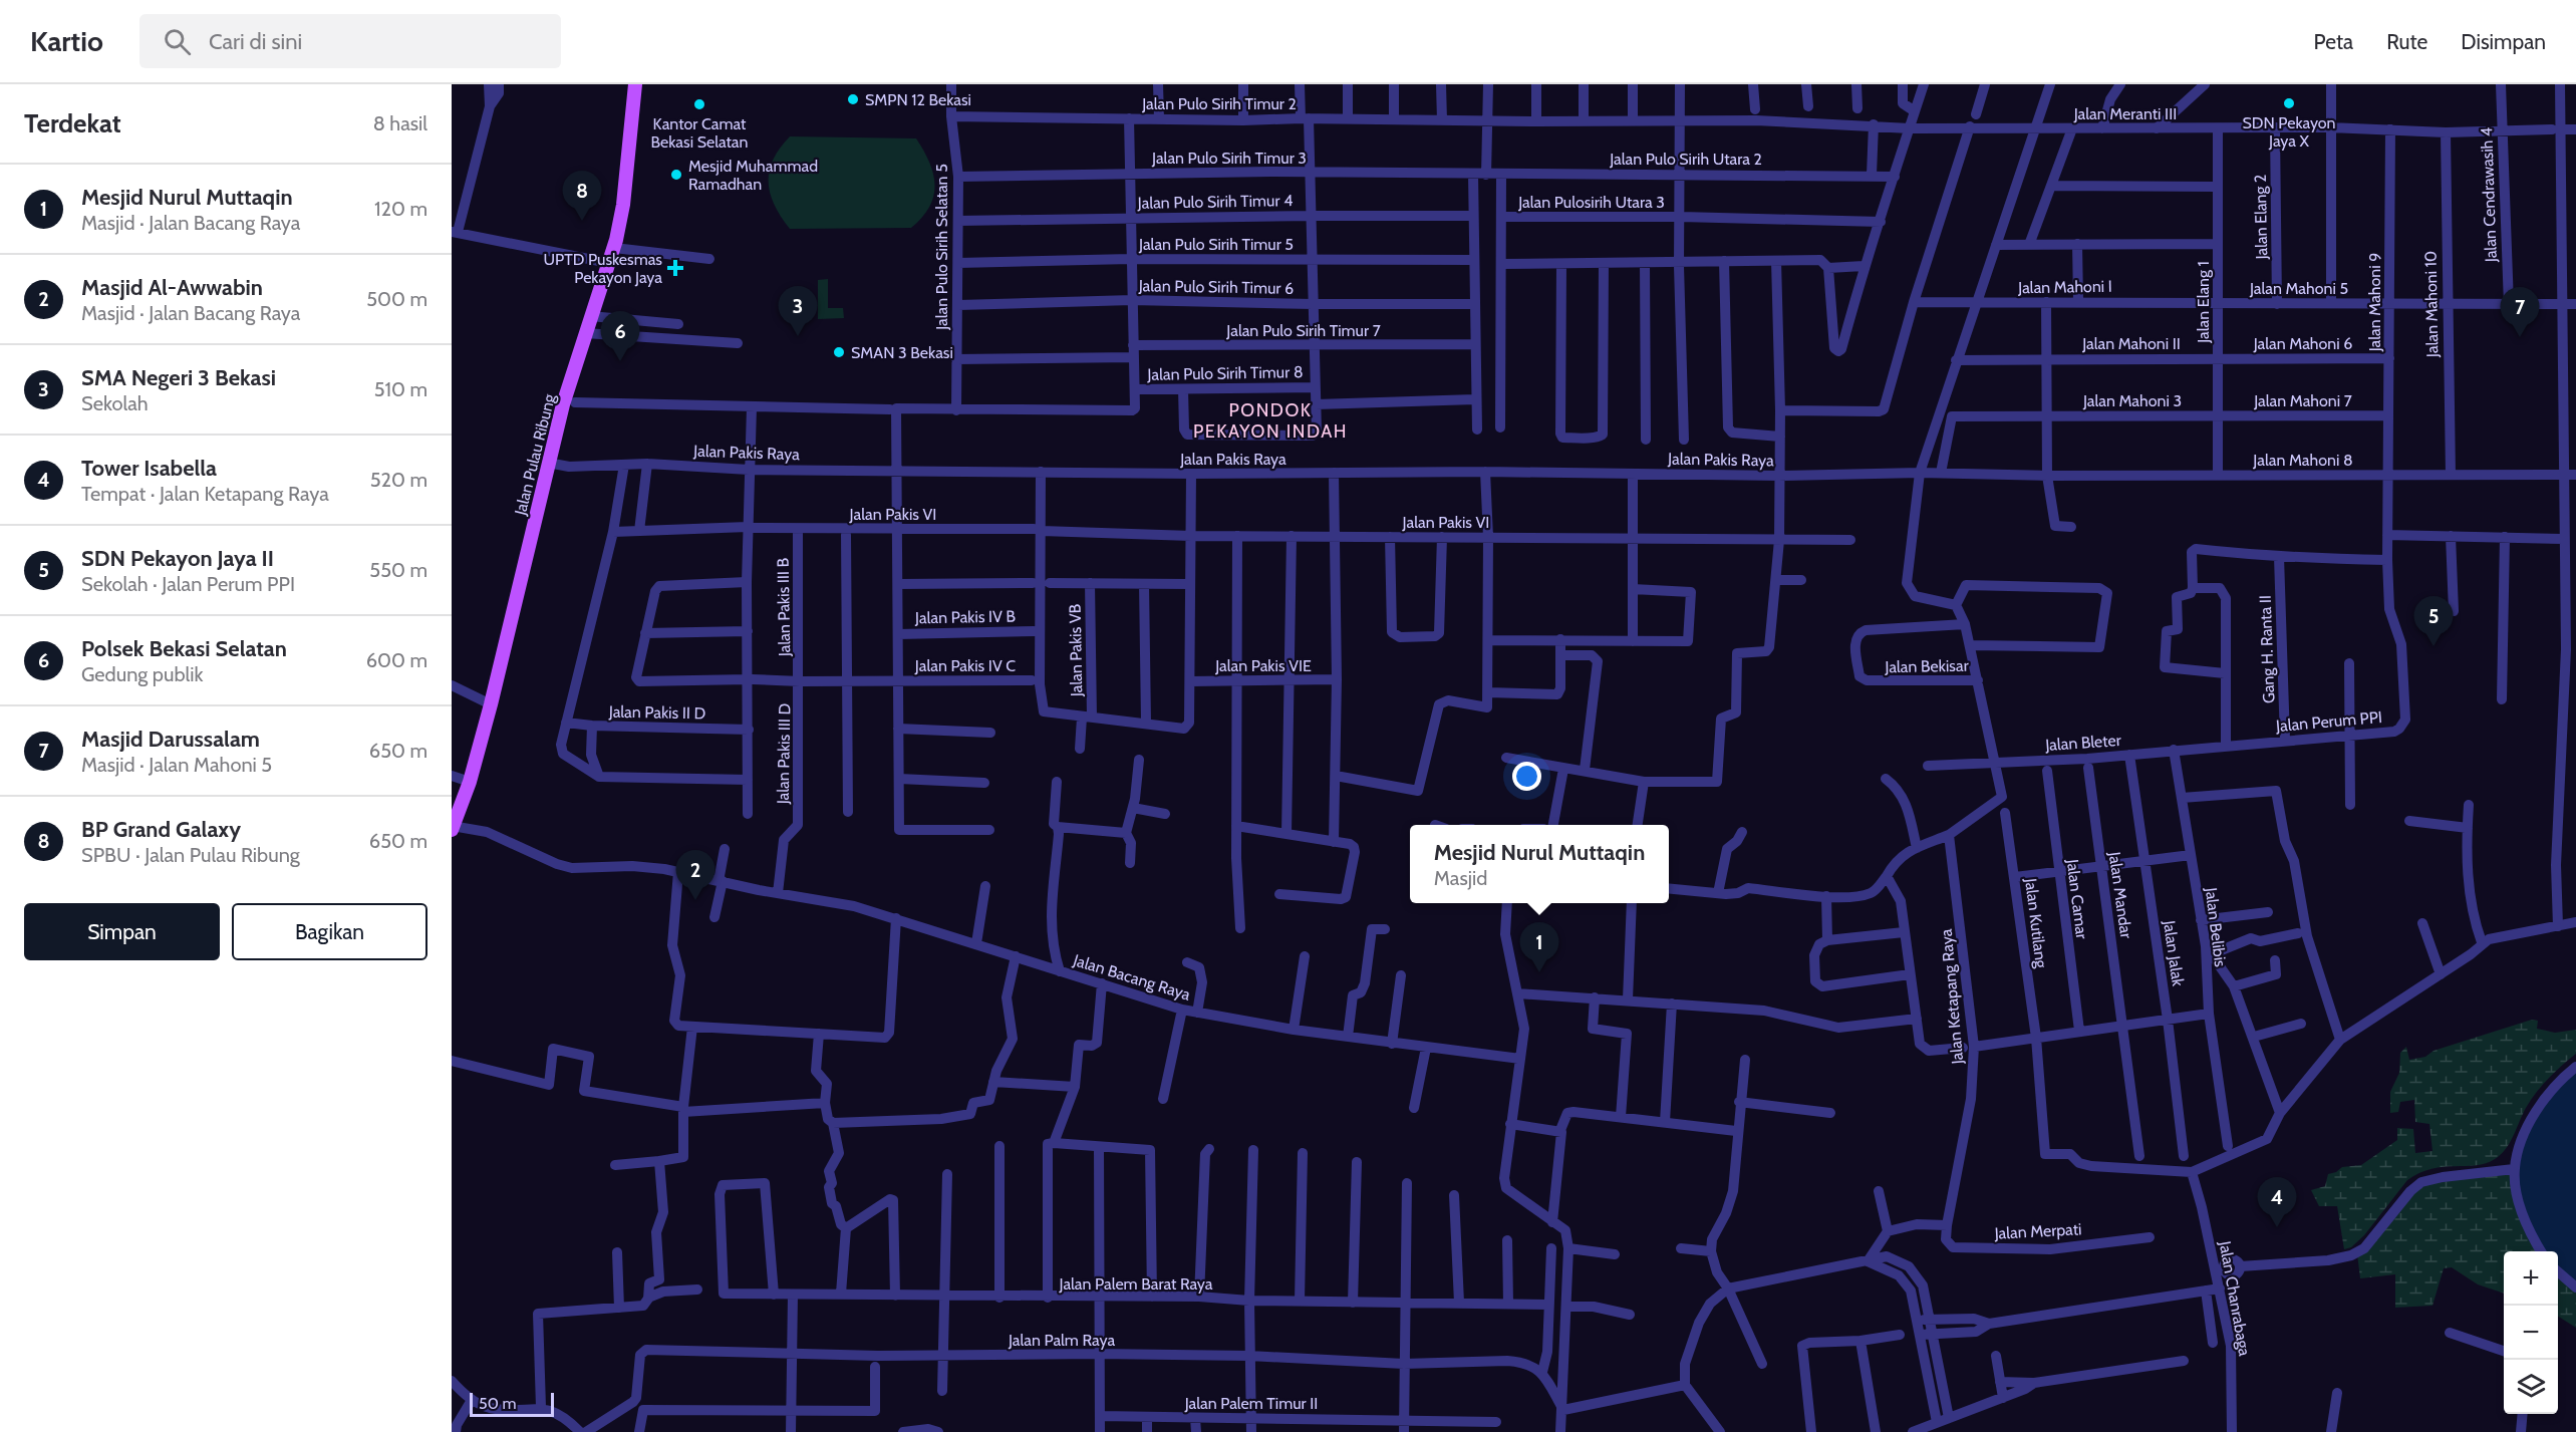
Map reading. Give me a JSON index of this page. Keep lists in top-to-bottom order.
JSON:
{
  "streets": {
    "main road": ["Jalan Pulau Ribung"],
    "street": [
      "Jalan Pulo Sirih Timur 2",
      "Jalan Meranti III",
      "Jalan Pulo Sirih Timur 3",
      "Jalan Pulo Sirih Utara 2",
      "Jalan Cendrawasih 4",
      "Jalan Pulo Sirih Timur 4",
      "Jalan Pulosirih Utara 3",
      "Jalan Elang 2",
      "Jalan Pulo Sirih Timur 5",
      "Jalan Pulo Sirih Selatan 5",
      "Jalan Pulo Sirih Timur 6",
      "Jalan Mahoni I",
      "Jalan Mahoni 5",
      "Jalan Elang 1",
      "Jalan Mahoni 9",
      "Jalan Mahoni 10",
      "Jalan Pulo Sirih Timur 7",
      "Jalan Mahoni II",
      "Jalan Mahoni 6",
      "Jalan Pulo Sirih Timur 8",
      "Jalan Mahoni 3",
      "Jalan Mahoni 7",
      "Jalan Pakis Raya",
      "Jalan Mahoni 8",
      "Jalan Pakis VI",
      "Jalan Pakis III B",
      "Jalan Pakis IV B",
      "Gang H. Ranta II",
      "Jalan Pakis VB",
      "Jalan Pakis IV C",
      "Jalan Pakis VIE",
      "Jalan Bekisar",
      "Jalan Pakis II D",
      "Jalan Perum PPI",
      "Jalan Bleter",
      "Jalan Pakis III D",
      "Jalan Mandar",
      "Jalan Camar",
      "Jalan Kutilang",
      "Jalan Belibis",
      "Jalan Jalak",
      "Jalan Bacang Raya",
      "Jalan Ketapang Raya",
      "Jalan Merpati",
      "Jalan Palem Barat Raya",
      "Jalan Chanrabaga",
      "Jalan Palm Raya",
      "Jalan Palem Timur II"
    ]
  },
  "crossings": [
    ["Jalan Pulo Sirih Timur 2", "Jalan Meranti III"],
    ["Jalan Pulo Sirih Timur 2", "Jalan Pulo Sirih Selatan 5"],
    ["Jalan Meranti III", "Jalan Cendrawasih 4"],
    ["Jalan Meranti III", "Jalan Elang 2"],
    ["Jalan Meranti III", "Jalan Elang 1"],
    ["Jalan Meranti III", "Jalan Mahoni 9"],
    ["Jalan Meranti III", "Jalan Mahoni 10"],
    ["Jalan Pulo Sirih Timur 3", "Jalan Pulo Sirih Utara 2"],
    ["Jalan Pulo Sirih Timur 3", "Jalan Pulo Sirih Selatan 5"],
    ["Jalan Cendrawasih 4", "Jalan Mahoni 5"],
    ["Jalan Pulo Sirih Timur 4", "Jalan Pulo Sirih Selatan 5"],
    ["Jalan Elang 2", "Jalan Mahoni 5"],
    ["Jalan Pulo Sirih Timur 5", "Jalan Pulo Sirih Selatan 5"],
    ["Jalan Pulo Sirih Selatan 5", "Jalan Pulo Sirih Timur 6"],
    ["Jalan Mahoni I", "Jalan Mahoni 5"],
    ["Jalan Mahoni I", "Jalan Elang 1"],
    ["Jalan Mahoni 5", "Jalan Elang 1"],
    ["Jalan Mahoni 5", "Jalan Mahoni 9"],
    ["Jalan Mahoni 5", "Jalan Mahoni 10"],
    ["Jalan Elang 1", "Jalan Mahoni II"],
    ["Jalan Elang 1", "Jalan Mahoni 6"],
    ["Jalan Elang 1", "Jalan Mahoni 3"],
    ["Jalan Elang 1", "Jalan Mahoni 7"],
    ["Jalan Elang 1", "Jalan Mahoni 8"],
    ["Jalan Mahoni 9", "Jalan Mahoni 6"],
    ["Jalan Mahoni 9", "Jalan Mahoni 7"],
    ["Jalan Mahoni 9", "Jalan Mahoni 8"],
    ["Jalan Mahoni 9", "Jalan Perum PPI"],
    ["Jalan Mahoni 10", "Jalan Mahoni 8"],
    ["Jalan Mahoni II", "Jalan Mahoni 6"],
    ["Jalan Mahoni 3", "Jalan Mahoni 7"],
    ["Jalan Mahoni 3", "Jalan Pakis Raya"],
    ["Jalan Pakis Raya", "Jalan Pulau Ribung"],
    ["Jalan Pakis Raya", "Jalan Mahoni 8"],
    ["Jalan Pulau Ribung", "Jalan Bacang Raya"],
    ["Jalan Pakis III B", "Jalan Pakis IV C"],
    ["Jalan Pakis III B", "Jalan Pakis III D"],
    ["Gang H. Ranta II", "Jalan Perum PPI"],
    ["Jalan Pakis IV C", "Jalan Pakis III D"],
    ["Jalan Perum PPI", "Jalan Bleter"],
    ["Jalan Perum PPI", "Jalan Belibis"],
    ["Jalan Bleter", "Jalan Belibis"],
    ["Jalan Bleter", "Jalan Jalak"],
    ["Jalan Pakis III D", "Jalan Bacang Raya"],
    ["Jalan Kutilang", "Jalan Chanrabaga"],
    ["Jalan Ketapang Raya", "Jalan Merpati"]
  ],
  "districts": ["PONDOK PEKAYON INDAH"],
  "places": {
    "other": [
      "SMPN 12 Bekasi",
      "SDN Pekayon Jaya X",
      "Kantor Camat Bekasi Selatan",
      "Mesjid Muhammad Ramadhan",
      "SMAN 3 Bekasi"
    ],
    "health": ["UPTD Puskesmas Pekayon Jaya"]
  },
  "scale_bar": "50 m",
  "page": {
    "header": "Kartio",
    "search": "Cari di sini",
    "nav": ["Peta", "Rute", "Disimpan"],
    "heading": ["Terdekat", "8 hasil"],
    "list": [
      {
        "mark": "1",
        "name": "Mesjid Nurul Muttaqin",
        "note": "Masjid · Jalan Bacang Raya",
        "value": "120 m"
      },
      {
        "mark": "2",
        "name": "Masjid Al-Awwabin",
        "note": "Masjid · Jalan Bacang Raya",
        "value": "500 m"
      },
      {
        "mark": "3",
        "name": "SMA Negeri 3 Bekasi",
        "note": "Sekolah",
        "value": "510 m"
      },
      {
        "mark": "4",
        "name": "Tower Isabella",
        "note": "Tempat · Jalan Ketapang Raya",
        "value": "520 m"
      },
      {
        "mark": "5",
        "name": "SDN Pekayon Jaya II",
        "note": "Sekolah · Jalan Perum PPI",
        "value": "550 m"
      },
      {
        "mark": "6",
        "name": "Polsek Bekasi Selatan",
        "note": "Gedung publik",
        "value": "600 m"
      },
      {
        "mark": "7",
        "name": "Masjid Darussalam",
        "note": "Masjid · Jalan Mahoni 5",
        "value": "650 m"
      },
      {
        "mark": "8",
        "name": "BP Grand Galaxy",
        "note": "SPBU · Jalan Pulau Ribung",
        "value": "650 m"
      }
    ],
    "pins": [
      "8",
      "3",
      "7",
      "6",
      "5",
      "2",
      "1",
      "4"
    ],
    "popup": ["Mesjid Nurul Muttaqin", "Masjid"],
    "buttons": ["Simpan", "Bagikan"],
    "map_buttons": ["+", "−"],
    "scale": "50 m"
  }
}
